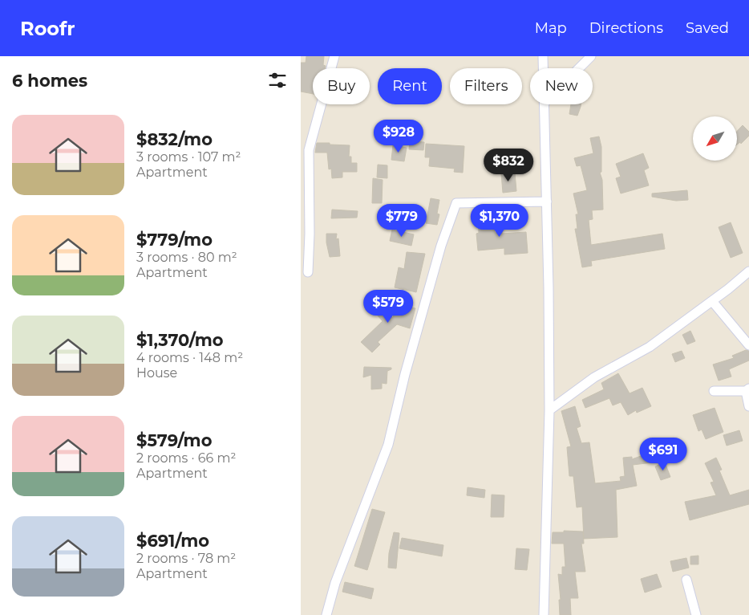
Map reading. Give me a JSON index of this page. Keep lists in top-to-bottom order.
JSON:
{
  "north": "bottom left",
  "page": {
    "header": "Roofr",
    "nav": ["Map", "Directions", "Saved"],
    "heading": "6 homes",
    "chip": [
      "Buy",
      "Rent",
      "Filters",
      "New"
    ],
    "list": [
      {
        "name": "$832/mo",
        "note": "3 rooms · 107 m² · Apartment"
      },
      {
        "name": "$779/mo",
        "note": "3 rooms · 80 m² · Apartment"
      },
      {
        "name": "$1,370/mo",
        "note": "4 rooms · 148 m² · House"
      },
      {
        "name": "$579/mo",
        "note": "2 rooms · 66 m² · Apartment"
      },
      {
        "name": "$691/mo",
        "note": "2 rooms · 78 m² · Apartment"
      }
    ],
    "price": [
      "$928",
      "$832",
      "$779",
      "$1,370",
      "$579",
      "$691"
    ]
  }
}
